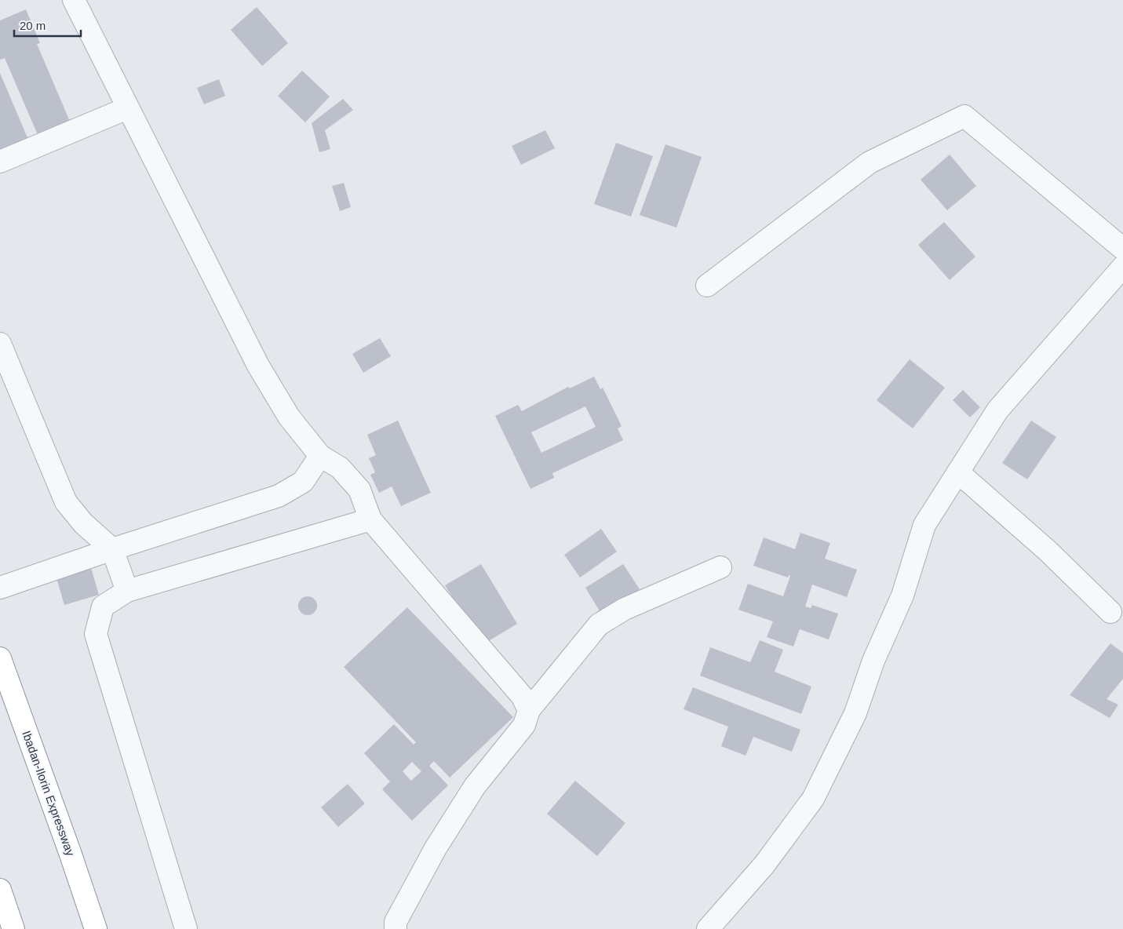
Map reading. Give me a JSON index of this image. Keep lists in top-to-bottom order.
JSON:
{
  "streets": {
    "highway": ["Ibadan-Ilorin Expressway"]
  },
  "scale_bar": "20 m"
}
